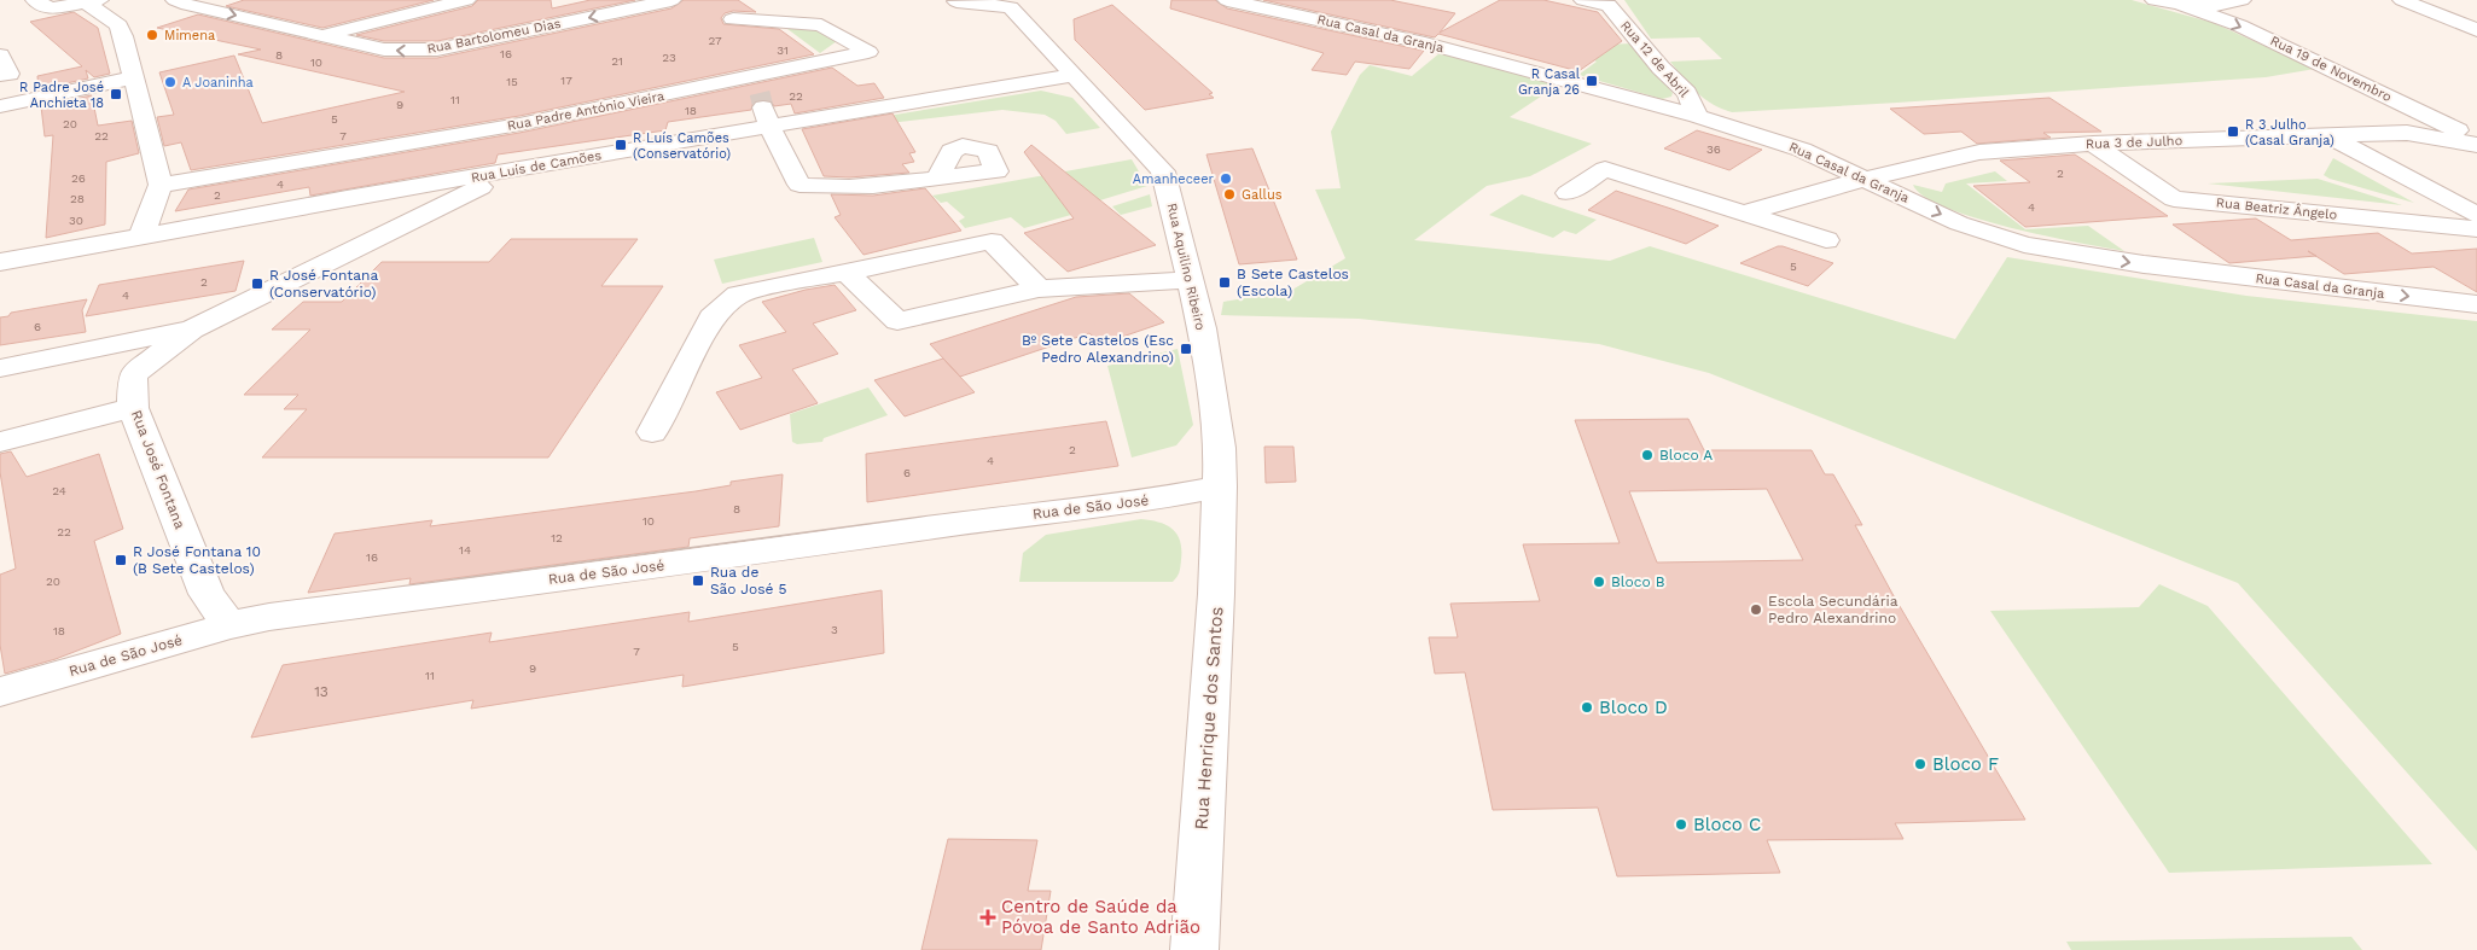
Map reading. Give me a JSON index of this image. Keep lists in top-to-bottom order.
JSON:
{
  "streets": {
    "street": [
      "Rua Casal da Granja",
      "Rua Bartolomeu Dias",
      "Rua 12 de Abril",
      "Rua 19 de Novembro",
      "Rua Padre António Vieira",
      "Rua 3 de Julho",
      "Rua Luís de Camões",
      "Rua Beatriz Ângelo",
      "Rua Aquilino Ribeiro",
      "Rua José Fontana",
      "Rua de São José",
      "Rua Henrique dos Santos"
    ]
  },
  "crossings": [
    ["Rua Casal da Granja", "Rua 12 de Abril"],
    ["Rua Casal da Granja", "Rua 3 de Julho"],
    ["Rua Padre António Vieira", "Rua Luís de Camões"],
    ["Rua 3 de Julho", "Rua Beatriz Ângelo"],
    ["Rua Luís de Camões", "Rua Aquilino Ribeiro"],
    ["Rua Aquilino Ribeiro", "Rua de São José"],
    ["Rua Aquilino Ribeiro", "Rua Henrique dos Santos"],
    ["Rua José Fontana", "Rua de São José"],
    ["Rua de São José", "Rua Henrique dos Santos"]
  ],
  "places": {
    "other": [
      "Mimena",
      "A Joaninha",
      "Amanheceer",
      "Gallus",
      "Bloco A",
      "Bloco B",
      "Escola Secundária Pedro Alexandrino",
      "Bloco D",
      "Bloco F",
      "Bloco C"
    ],
    "transit": [
      "R Casal Granja 26",
      "R Padre José Anchieta 18",
      "R 3 Julho (Casal Granja)",
      "R Luís Camões (Conservatório)",
      "B Sete Castelos (Escola)",
      "R José Fontana (Conservatório)",
      "Bº Sete Castelos (Esc Pedro Alexandrino)",
      "R José Fontana 10 (B Sete Castelos)",
      "Rua de São José 5"
    ],
    "health": ["Centro de Saúde da Póvoa de Santo Adrião"]
  },
  "house_numbers": [
    "27",
    "31",
    "16",
    "8",
    "23",
    "21",
    "10",
    "17",
    "15",
    "22",
    "11",
    "9",
    "18",
    "5",
    "20",
    "22",
    "7",
    "36",
    "2",
    "26",
    "4",
    "2",
    "28",
    "4",
    "30",
    "5",
    "2",
    "4",
    "6",
    "2",
    "4",
    "6",
    "24",
    "8",
    "10",
    "22",
    "12",
    "14",
    "16",
    "20",
    "3",
    "18",
    "5",
    "7",
    "9",
    "11",
    "13"
  ]
}
